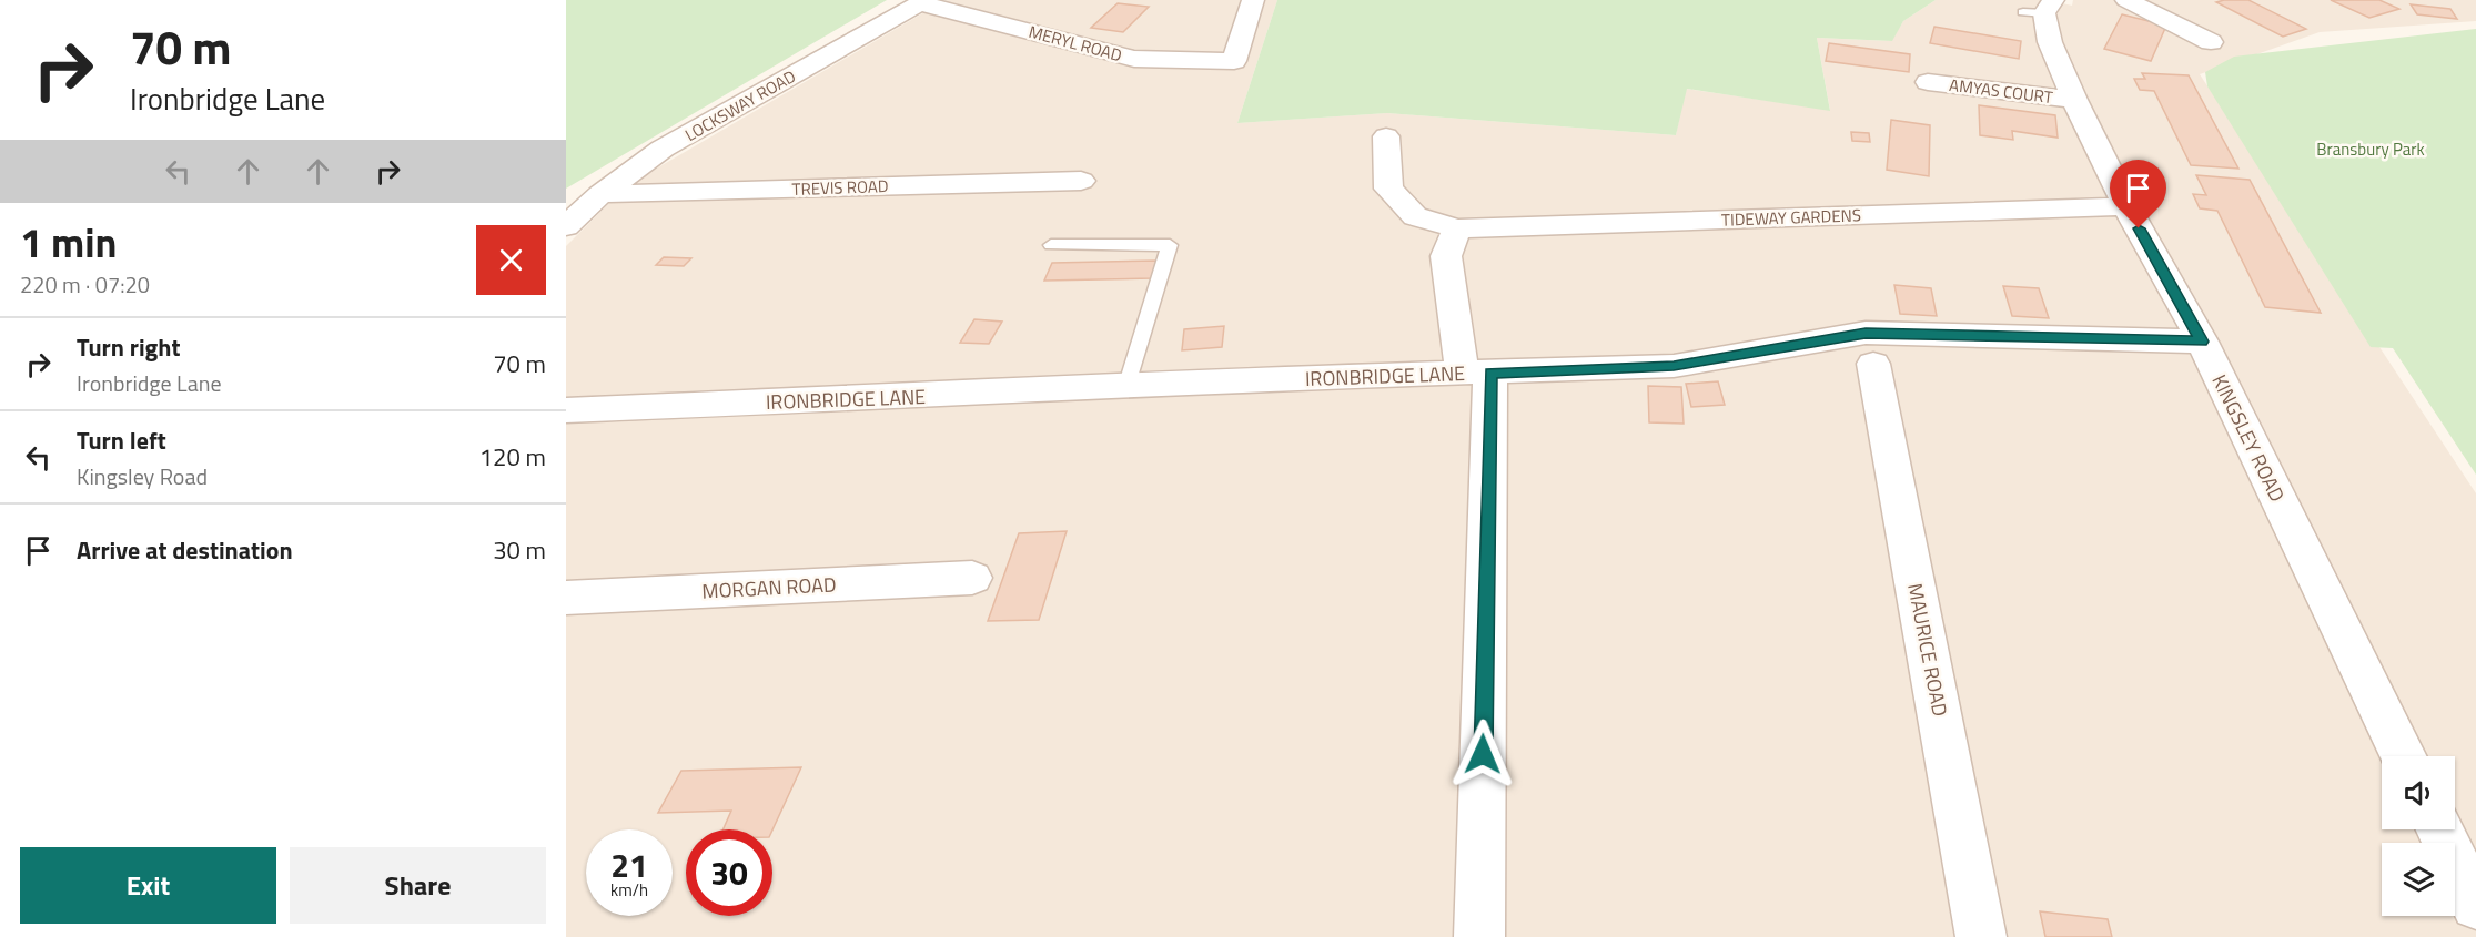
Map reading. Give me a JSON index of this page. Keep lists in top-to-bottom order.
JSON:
{
  "streets": {
    "street": [
      "MERYL ROAD",
      "AMYAS COURT",
      "LOCKSWAY ROAD",
      "TREVIS ROAD",
      "TIDEWAY GARDENS",
      "IRONBRIDGE LANE",
      "KINGSLEY ROAD",
      "MORGAN ROAD",
      "MAURICE ROAD"
    ]
  },
  "crossings": [
    ["MERYL ROAD", "LOCKSWAY ROAD"],
    ["AMYAS COURT", "KINGSLEY ROAD"],
    ["LOCKSWAY ROAD", "TREVIS ROAD"],
    ["TIDEWAY GARDENS", "KINGSLEY ROAD"],
    ["IRONBRIDGE LANE", "KINGSLEY ROAD"]
  ],
  "parks": ["Bransbury Park"],
  "page": {
    "turn": ["70 m", "Ironbridge Lane"],
    "heading": ["1 min", "220 m · 07:20"],
    "list": [
      {
        "name": "Turn right",
        "note": "Ironbridge Lane",
        "value": "70 m"
      },
      {
        "name": "Turn left",
        "note": "Kingsley Road",
        "value": "120 m"
      },
      {
        "name": "Arrive at destination",
        "value": "30 m"
      }
    ],
    "speed": "21 km/h",
    "limit": "30",
    "buttons": ["Exit", "Share"]
  }
}
